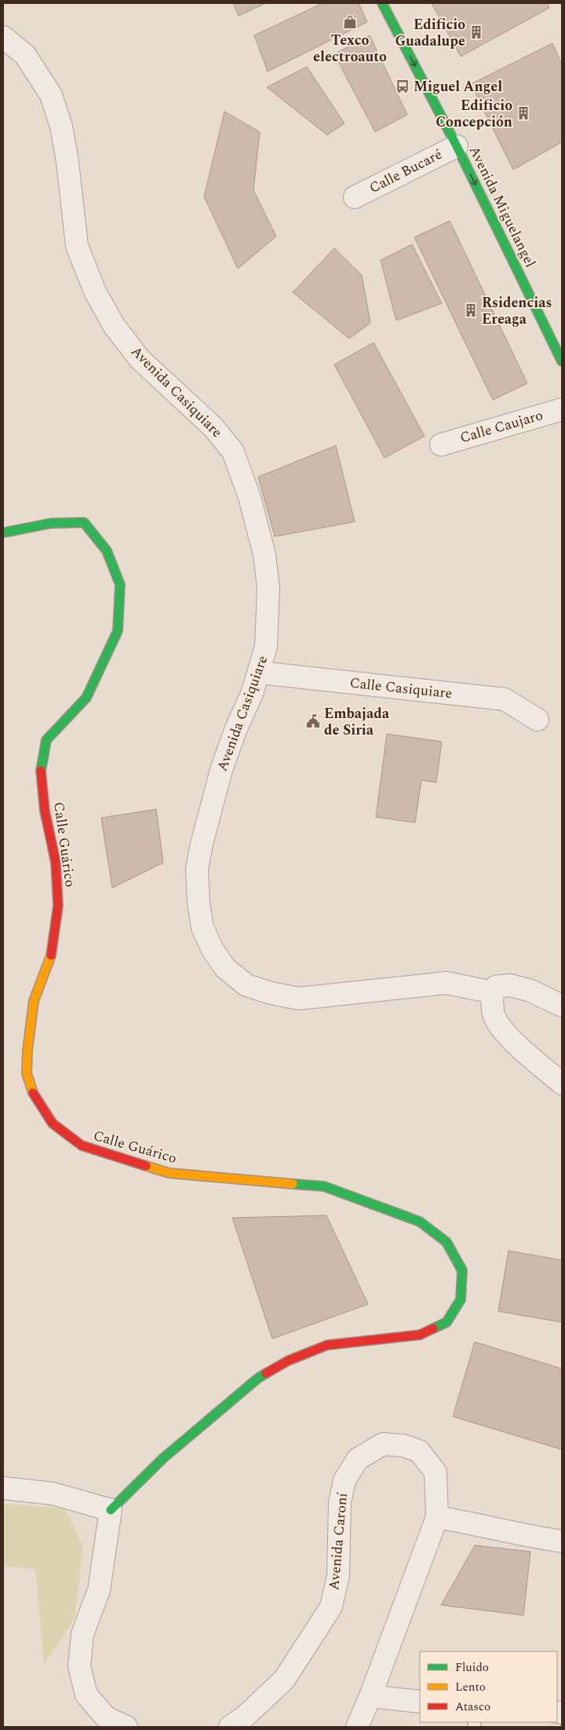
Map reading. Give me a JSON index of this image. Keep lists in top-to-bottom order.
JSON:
{
  "streets": {
    "street": [
      "Calle Bucaré",
      "Avenida Miguelangel",
      "Avenida Casiquiare",
      "Calle Caujaro",
      "Calle Casiquiare",
      "Calle Guárico",
      "Avenida Caroní"
    ]
  },
  "crossings": [
    ["Calle Bucaré", "Avenida Miguelangel"],
    ["Avenida Casiquiare", "Calle Casiquiare"]
  ],
  "one_way": ["Avenida Miguelangel"],
  "places": {
    "shop": ["Texco electroauto"],
    "building": ["Edificio Guadalupe", "Edificio Concepción", "Rsidencias Ereaga"],
    "bus stop": ["Miguel Angel"],
    "public building": ["Embajada de Siria"]
  },
  "legend": ["Fluido", "Lento", "Atasco"]
}
